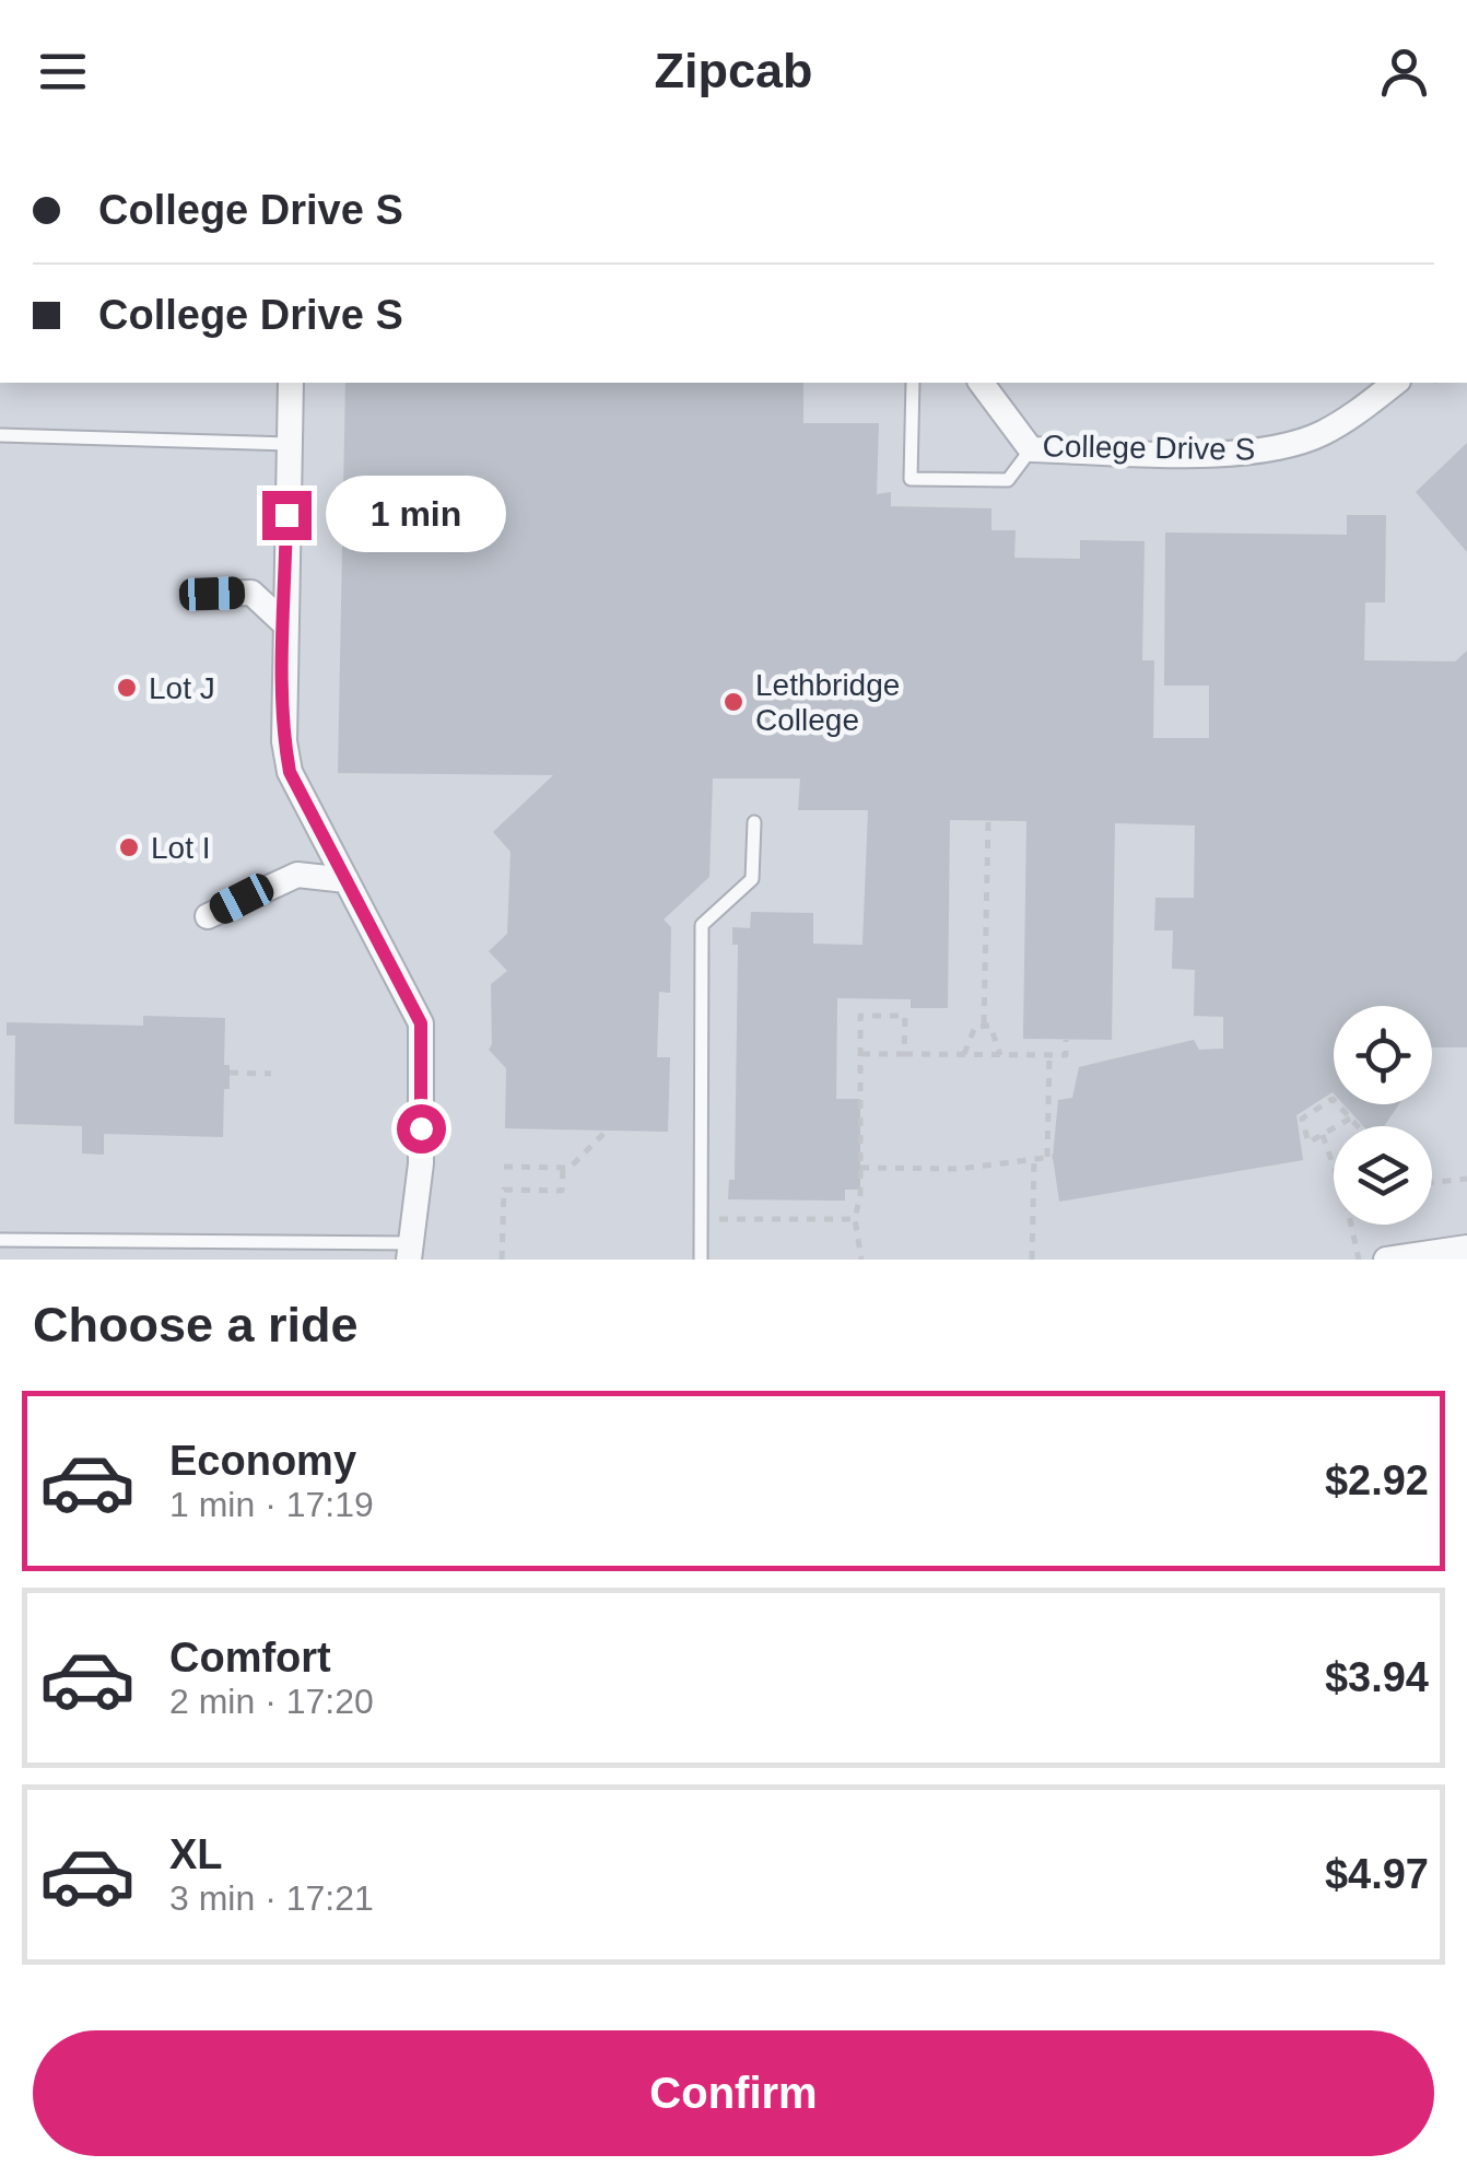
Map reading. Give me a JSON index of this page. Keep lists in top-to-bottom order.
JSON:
{
  "streets": {
    "street": ["College Drive S"]
  },
  "places": ["Lot J", "Lethbridge College", "Lot I"],
  "page": {
    "header": "Zipcab",
    "banner": ["College Drive S", "College Drive S"],
    "bubble": "1 min",
    "heading": "Choose a ride",
    "list": [
      {
        "name": "Economy",
        "note": "1 min · 17:19",
        "value": "$2.92"
      },
      {
        "name": "Comfort",
        "note": "2 min · 17:20",
        "value": "$3.94"
      },
      {
        "name": "XL",
        "note": "3 min · 17:21",
        "value": "$4.97"
      }
    ],
    "buttons": "Confirm"
  }
}
